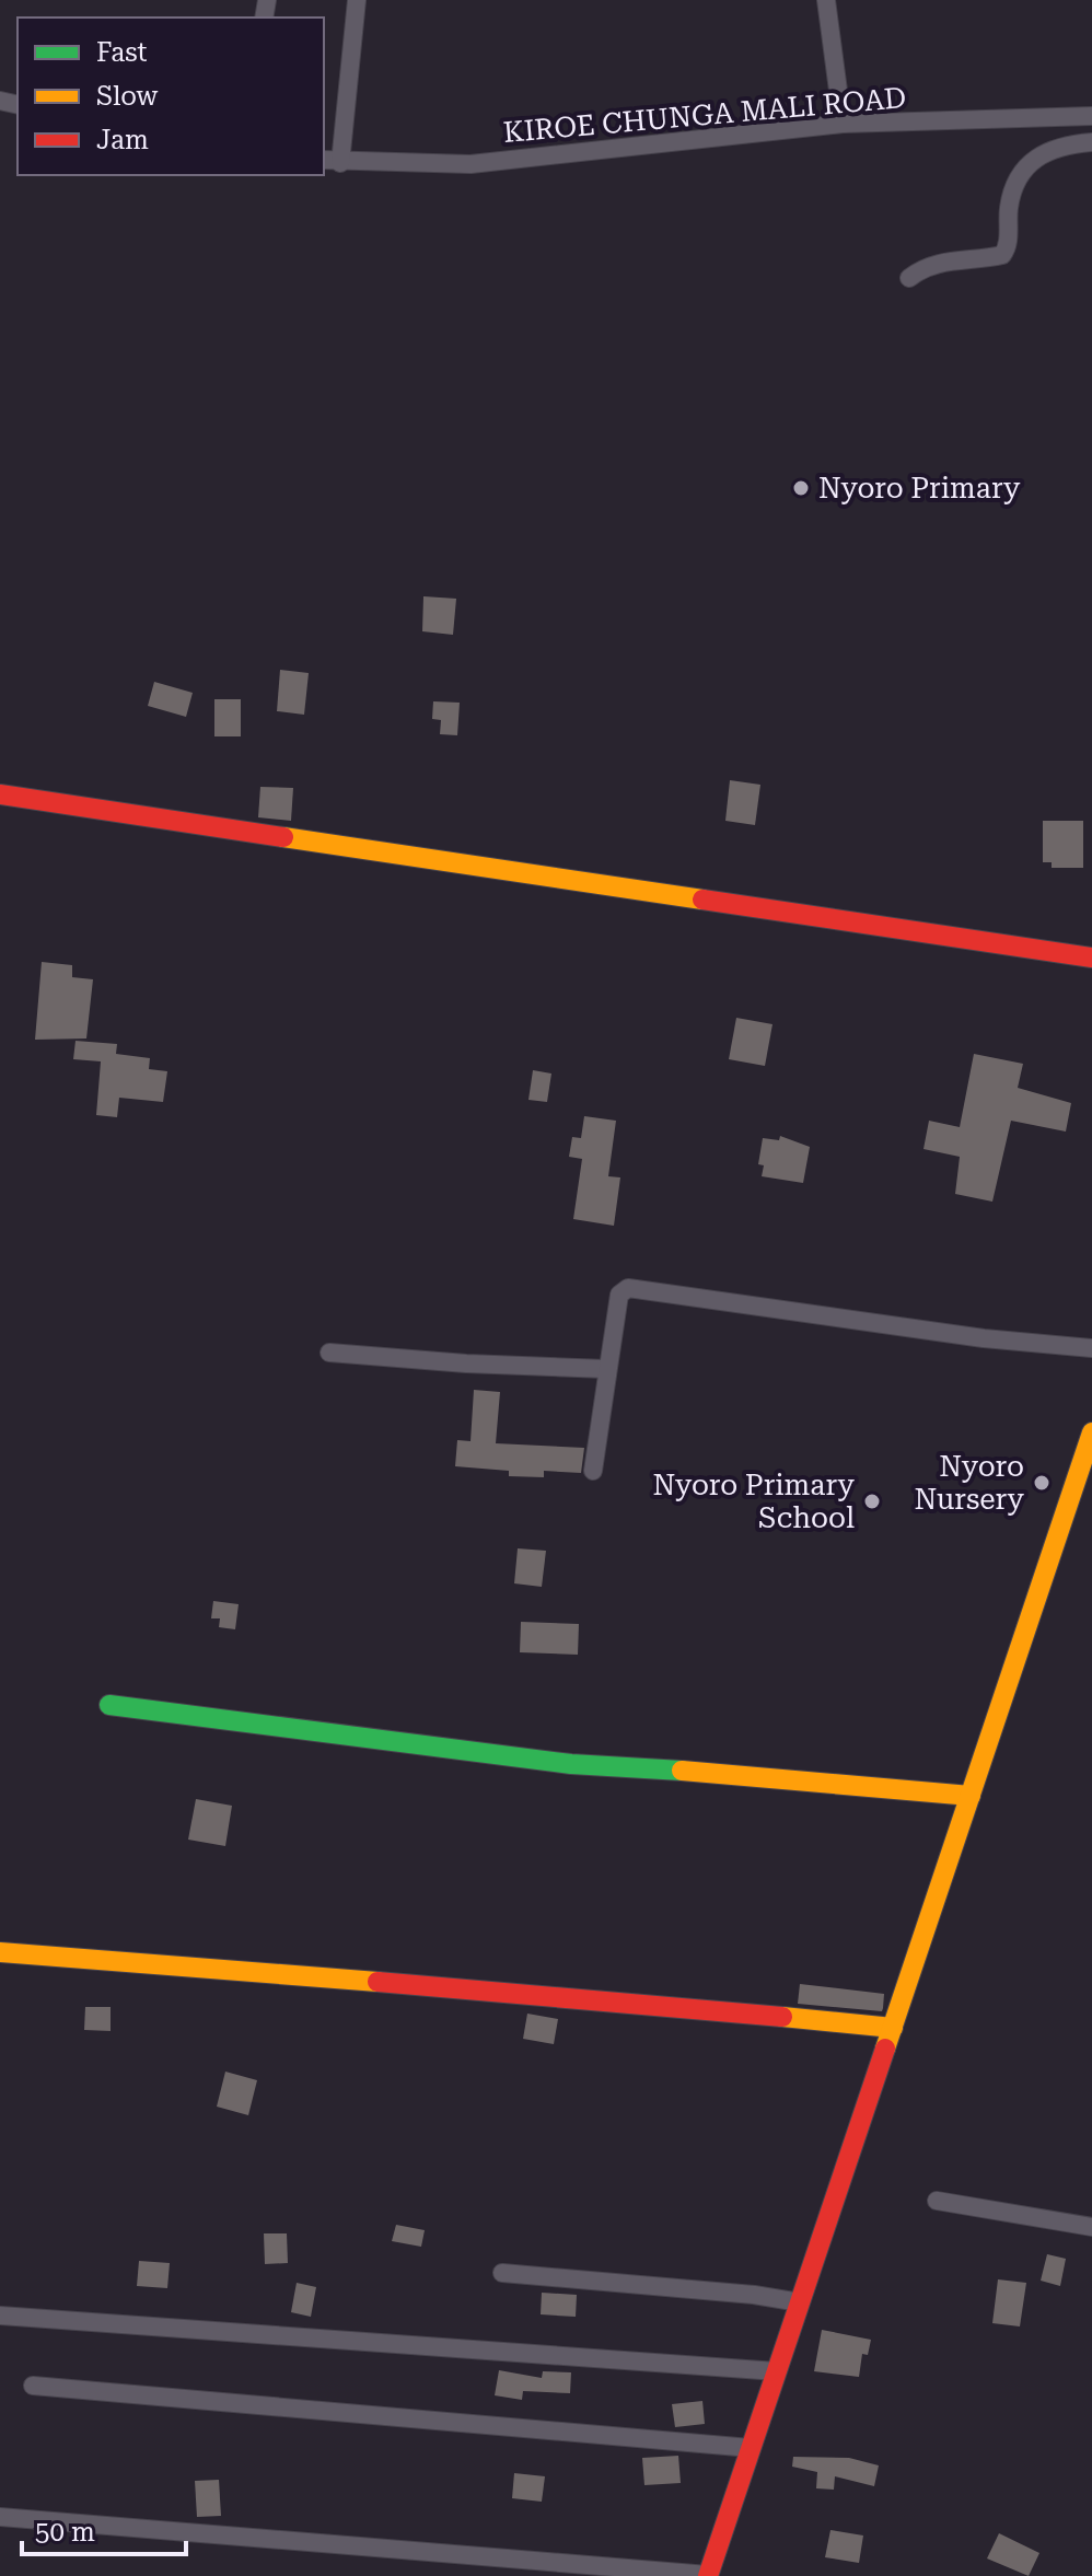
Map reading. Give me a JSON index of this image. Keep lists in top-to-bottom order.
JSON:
{
  "streets": {
    "street": ["KIROE CHUNGA MALI ROAD"]
  },
  "places": ["Nyoro Primary", "Nyoro Nursery", "Nyoro Primary School"],
  "legend": ["Fast", "Slow", "Jam"],
  "scale_bar": "50 m"
}
